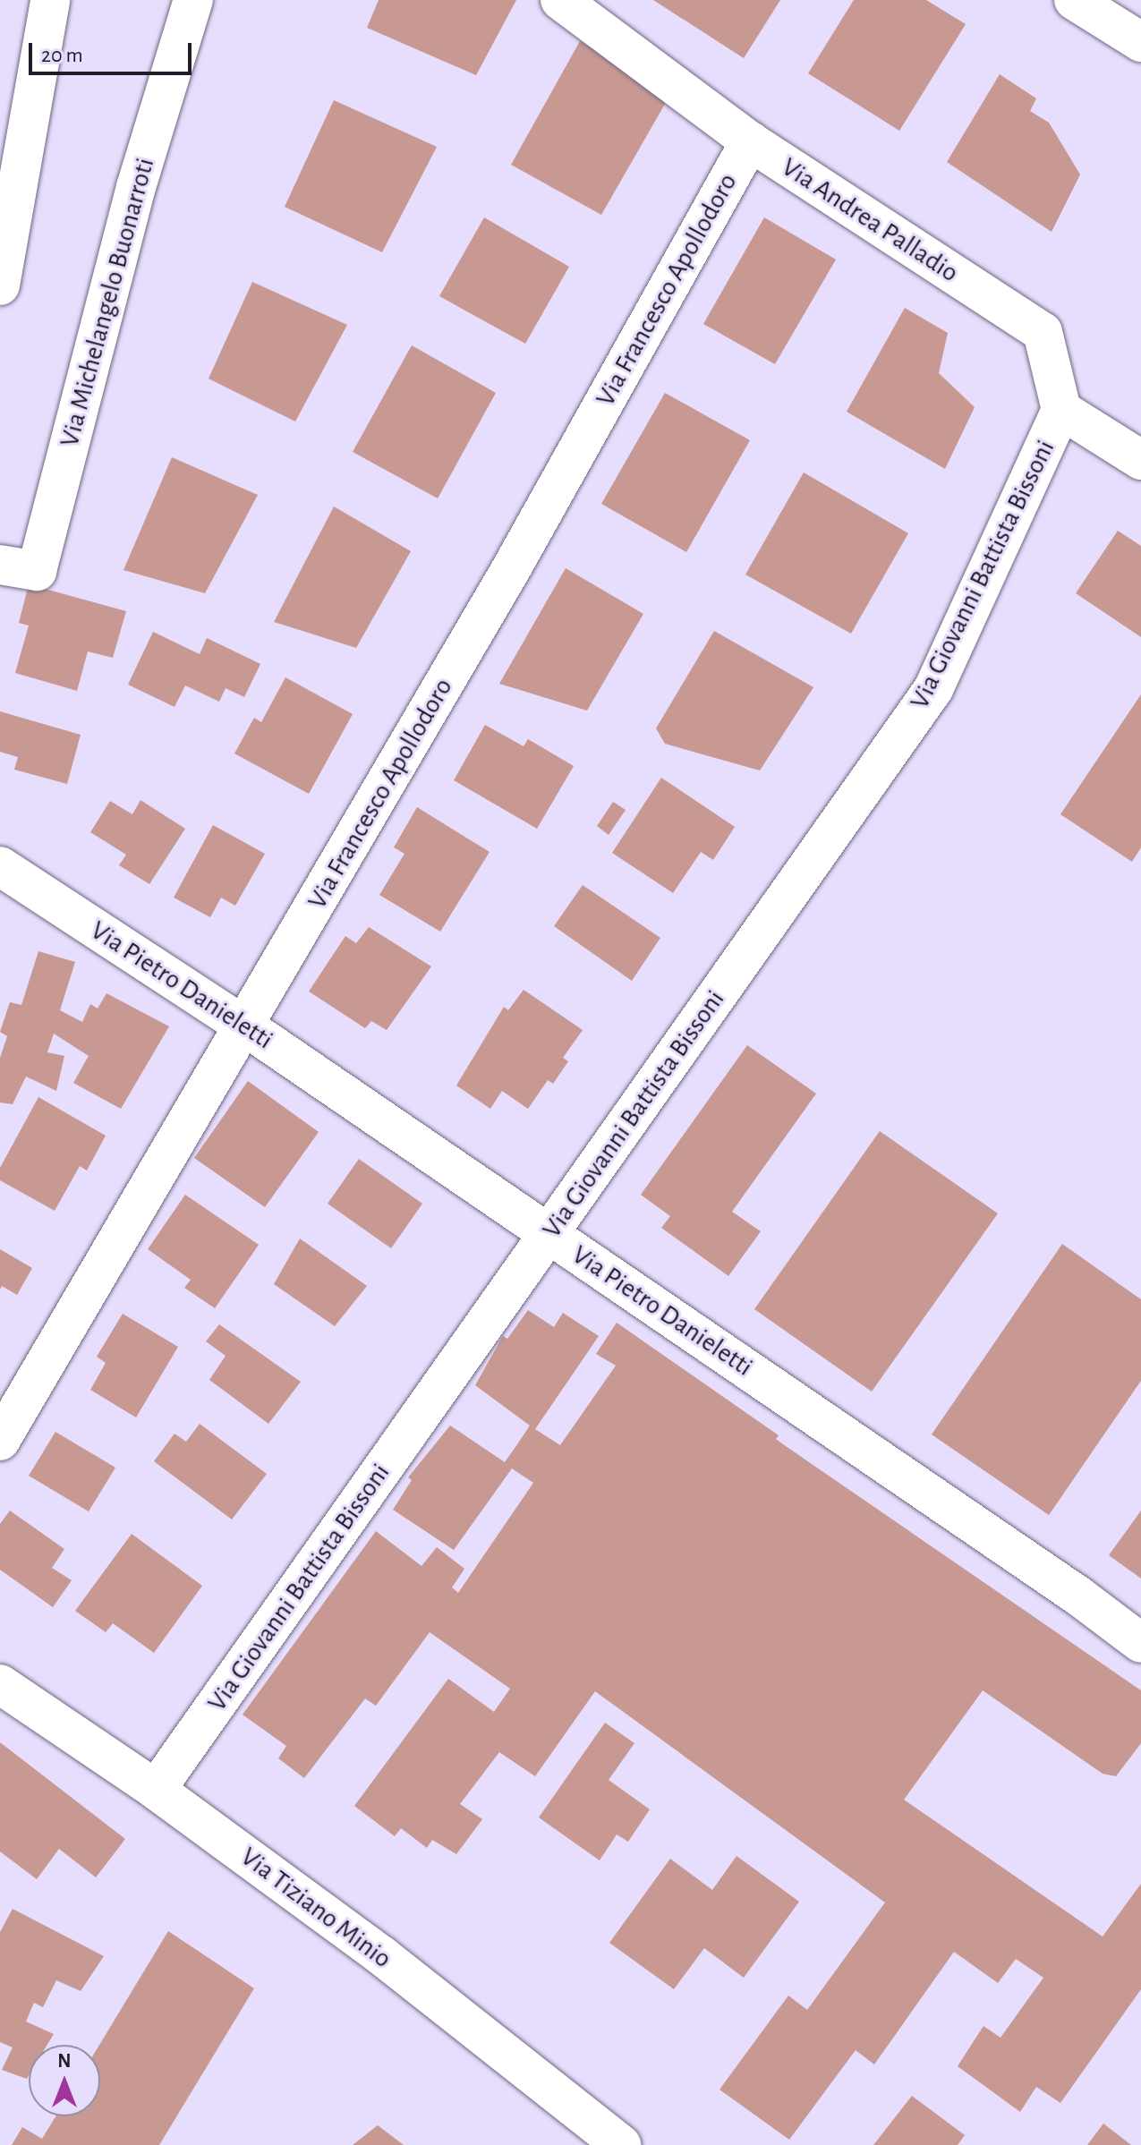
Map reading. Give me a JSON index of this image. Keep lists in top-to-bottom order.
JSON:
{
  "streets": {
    "street": [
      "Via Andrea Palladio",
      "Via Francesco Apollodoro",
      "Via Michelangelo Buonarroti",
      "Via Giovanni Battista Bissoni",
      "Via Pietro Danieletti",
      "Via Tiziano Minio"
    ]
  },
  "crossings": [
    ["Via Andrea Palladio", "Via Francesco Apollodoro"],
    ["Via Andrea Palladio", "Via Giovanni Battista Bissoni"],
    ["Via Francesco Apollodoro", "Via Pietro Danieletti"],
    ["Via Giovanni Battista Bissoni", "Via Pietro Danieletti"],
    ["Via Giovanni Battista Bissoni", "Via Tiziano Minio"]
  ],
  "scale_bar": "20 m",
  "north": "top"
}
